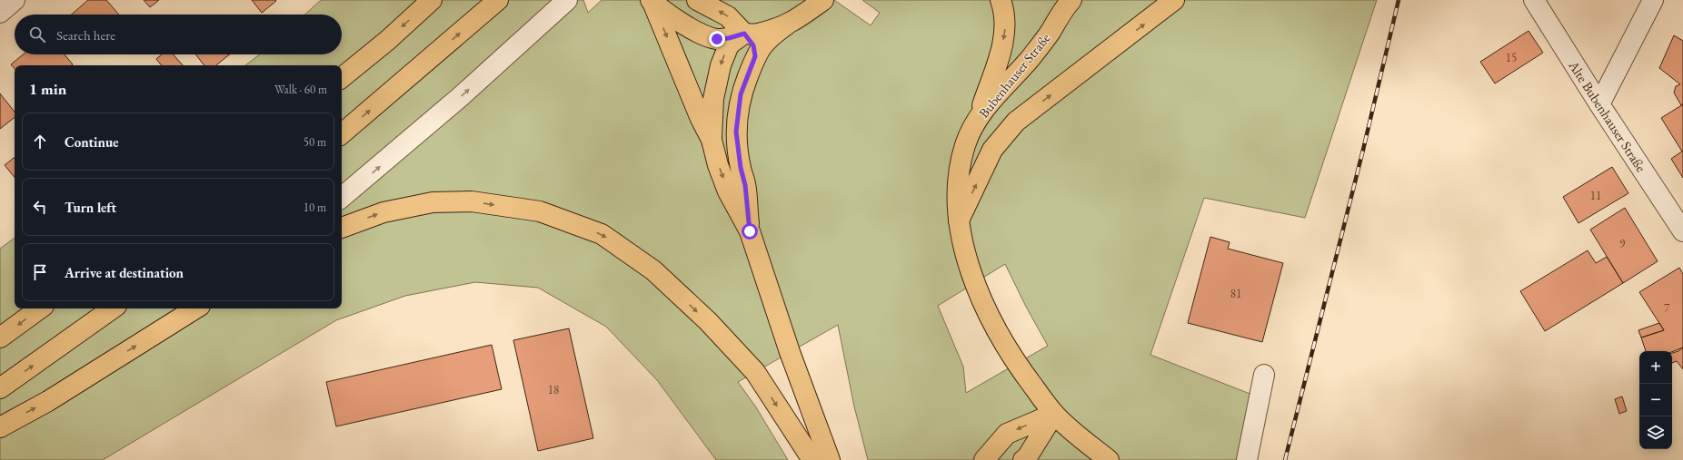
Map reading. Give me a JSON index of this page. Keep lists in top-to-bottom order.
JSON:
{
  "streets": {
    "main road": ["Bubenhauser Straße"],
    "street": ["Alte Bubenhauser Straße"]
  },
  "house_numbers": [
    "15",
    "11",
    "9",
    "81",
    "7",
    "18"
  ],
  "page": {
    "search": "Search here",
    "heading": ["1 min", "Walk · 60 m"],
    "list": [
      ["Continue", "50 m"],
      ["Turn left", "10 m"],
      "Arrive at destination"
    ],
    "map_buttons": ["+", "−"]
  }
}
